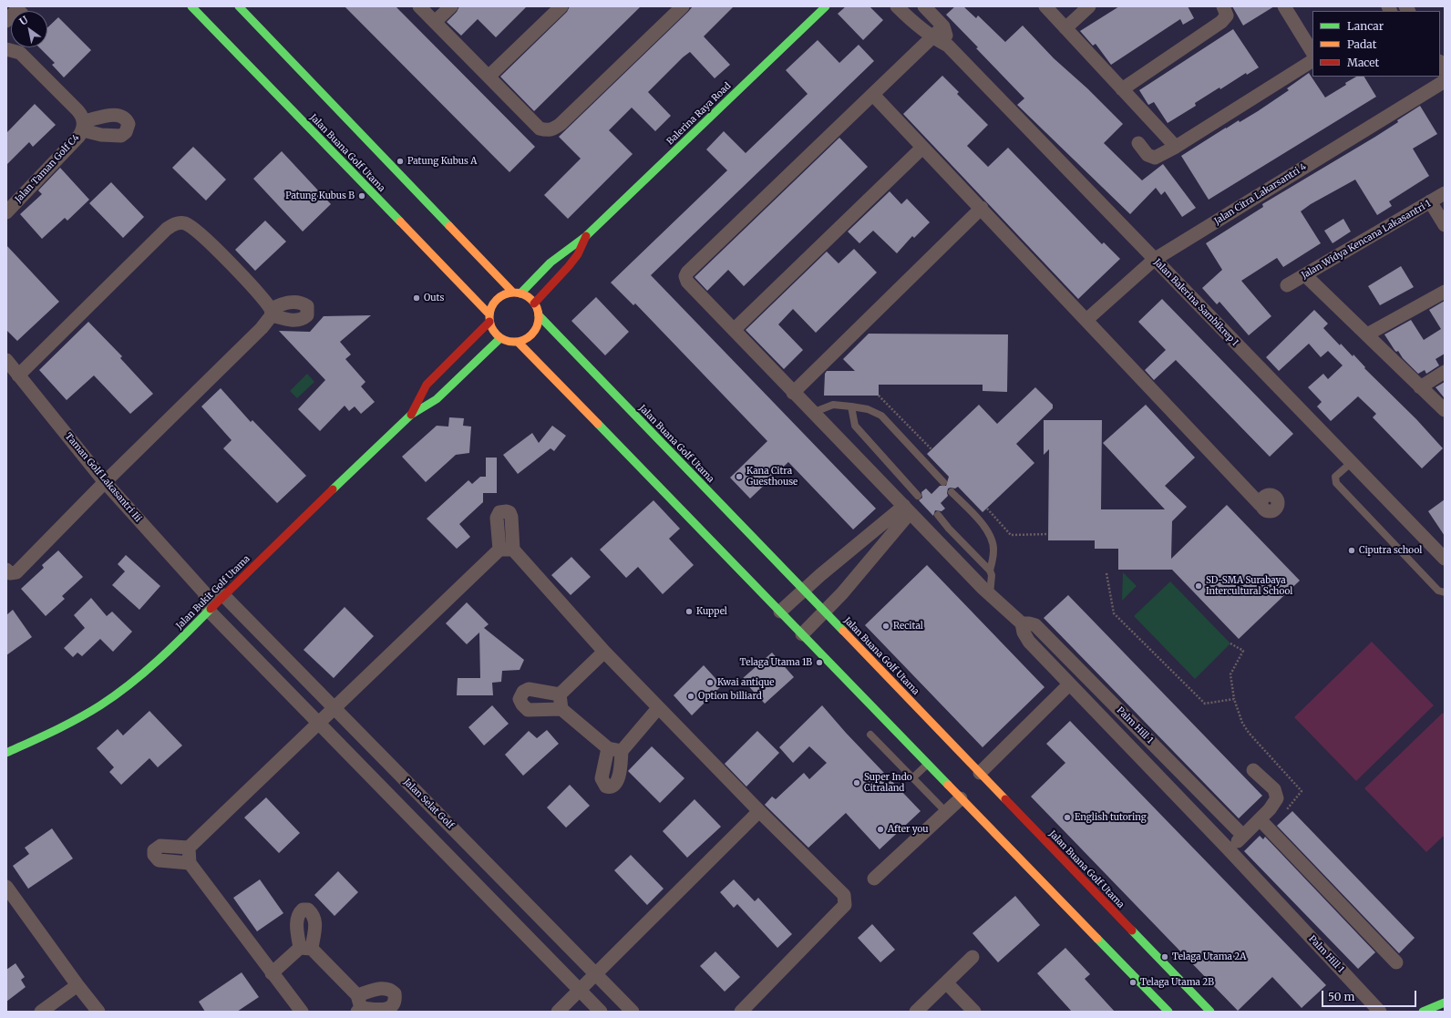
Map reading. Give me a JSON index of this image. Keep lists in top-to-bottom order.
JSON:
{
  "streets": {
    "main road": ["Balerina Raya Road", "Jalan Buana Golf Utama", "Jalan Bukit Golf Utama"],
    "street": [
      "Jalan Taman Golf C4",
      "Jalan Citra Lakarsantri 4",
      "Jalan Widya Kencana Lakasantri 1",
      "Jalan Balerina Sambikrep I",
      "Taman Golf Lakasantri Iii",
      "Palm Hill 1",
      "Jalan Selat Golf"
    ]
  },
  "crossings": [
    ["Balerina Raya Road", "Jalan Buana Golf Utama"],
    ["Balerina Raya Road", "Jalan Bukit Golf Utama"],
    ["Jalan Buana Golf Utama", "Jalan Bukit Golf Utama"],
    ["Jalan Citra Lakarsantri 4", "Jalan Balerina Sambikrep I"],
    ["Taman Golf Lakasantri Iii", "Jalan Bukit Golf Utama"],
    ["Jalan Bukit Golf Utama", "Jalan Selat Golf"]
  ],
  "places": [
    "Patung Kubus A",
    "Patung Kubus B",
    "Outs",
    "Kana Citra Guesthouse",
    "Ciputra school",
    "SD-SMA Surabaya Intercultural School",
    "Kuppel",
    "Recital",
    "Telaga Utama 1B",
    "Kwai antique",
    "Option billiard",
    "Super Indo Citraland",
    "English tutoring",
    "After you",
    "Telaga Utama 2A",
    "Telaga Utama 2B"
  ],
  "legend": ["Lancar", "Padat", "Macet"],
  "scale_bar": "50 m",
  "north": "top left"
}
